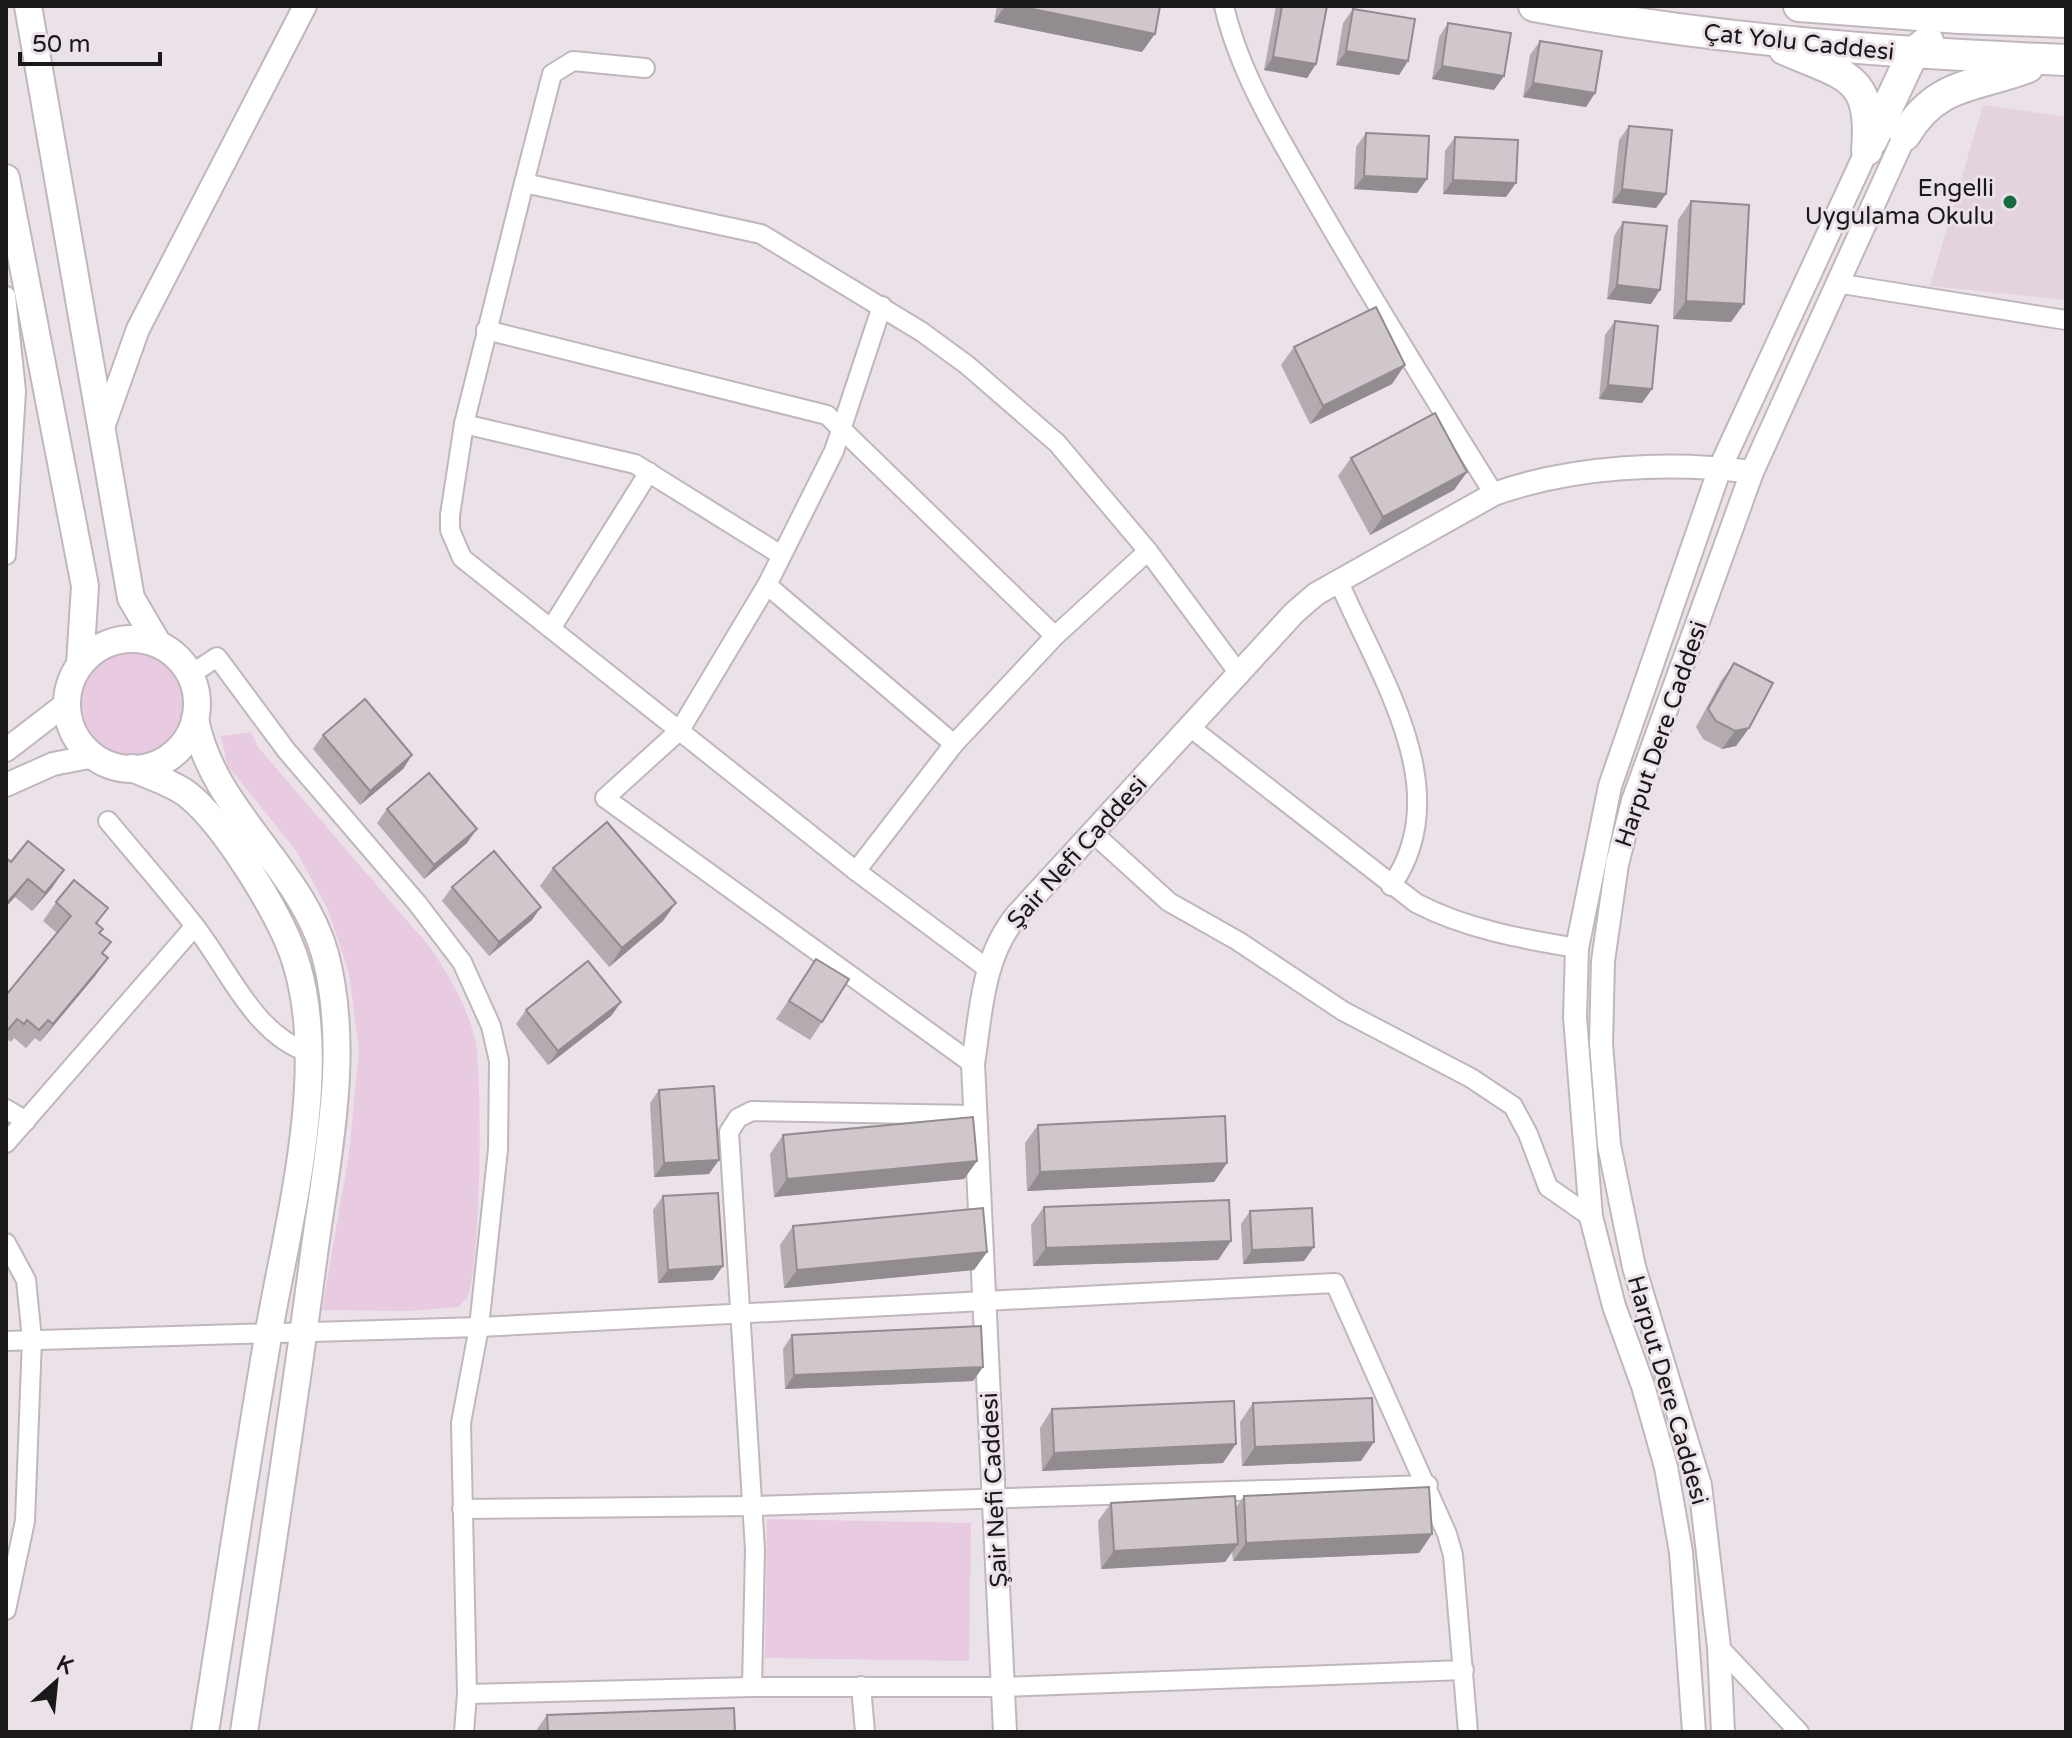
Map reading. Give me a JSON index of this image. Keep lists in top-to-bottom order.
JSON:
{
  "streets": {
    "highway": ["Çat Yolu Caddesi"],
    "street": ["Harput Dere Caddesi", "Şair Nefi Caddesi"]
  },
  "crossings": [
    ["Harput Dere Caddesi", "Şair Nefi Caddesi"]
  ],
  "places": ["Engelli Uygulama Okulu"],
  "scale_bar": "50 m",
  "north": "top right"
}
